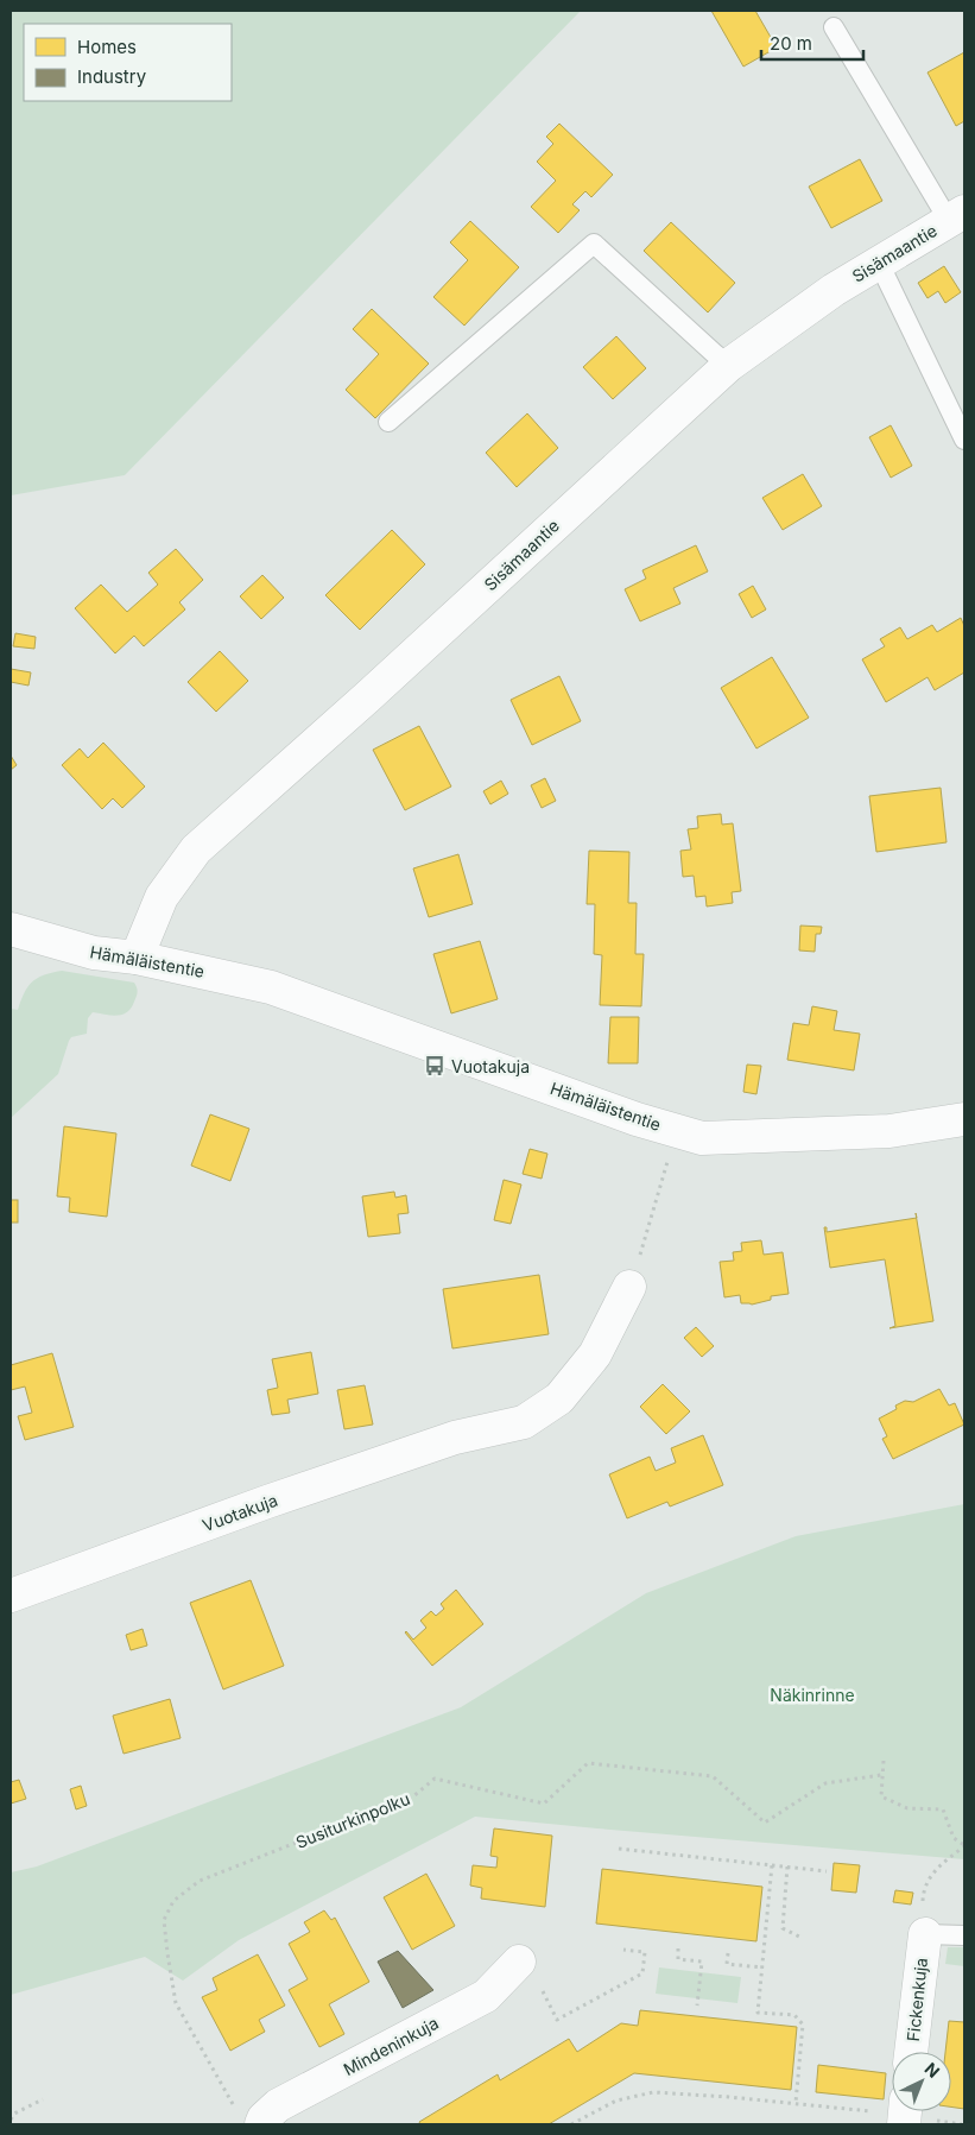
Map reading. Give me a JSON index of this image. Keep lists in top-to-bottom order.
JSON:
{
  "streets": {
    "street": [
      "Sisämaantie",
      "Hämäläistentie",
      "Vuotakuja",
      "Fickenkuja",
      "Mindeninkuja"
    ],
    "path": ["Susiturkinpolku"]
  },
  "crossings": [
    ["Sisämaantie", "Hämäläistentie"],
    ["Susiturkinpolku", "Mindeninkuja"]
  ],
  "parks": ["Näkinrinne"],
  "places": {
    "bus stop": ["Vuotakuja"]
  },
  "legend": ["Homes", "Industry"],
  "scale_bar": "20 m",
  "north": "top right"
}
